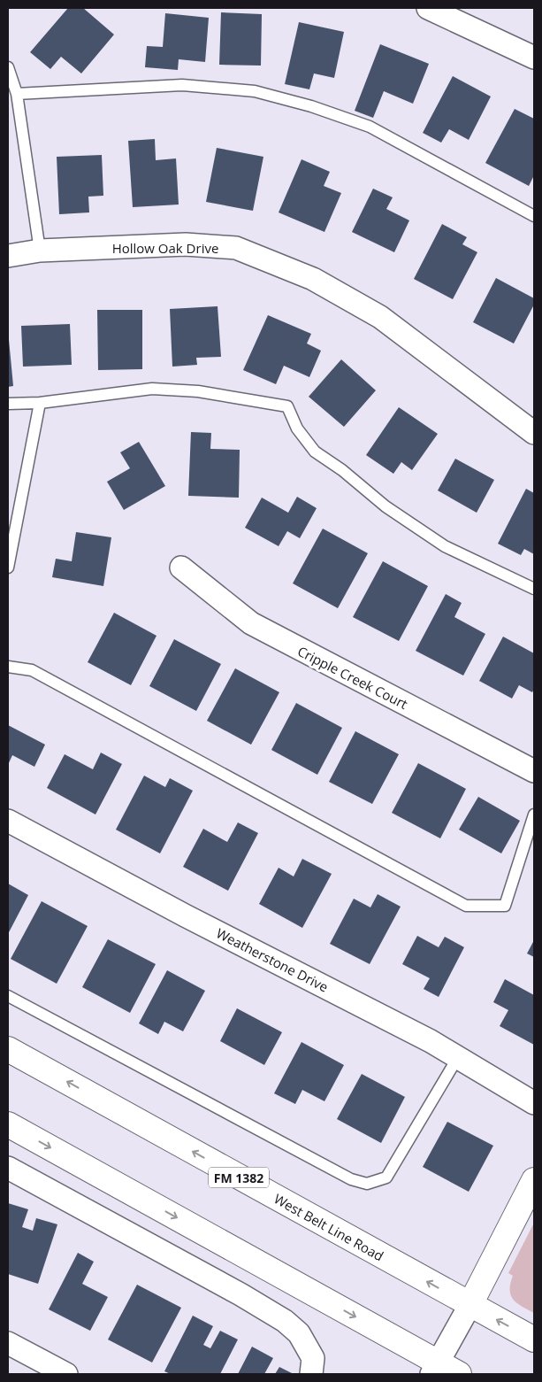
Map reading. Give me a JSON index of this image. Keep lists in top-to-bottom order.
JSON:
{
  "streets": {
    "main road": ["FM 1382", "West Belt Line Road"],
    "street": ["Hollow Oak Drive", "Cripple Creek Court", "Weatherstone Drive"]
  }
}
